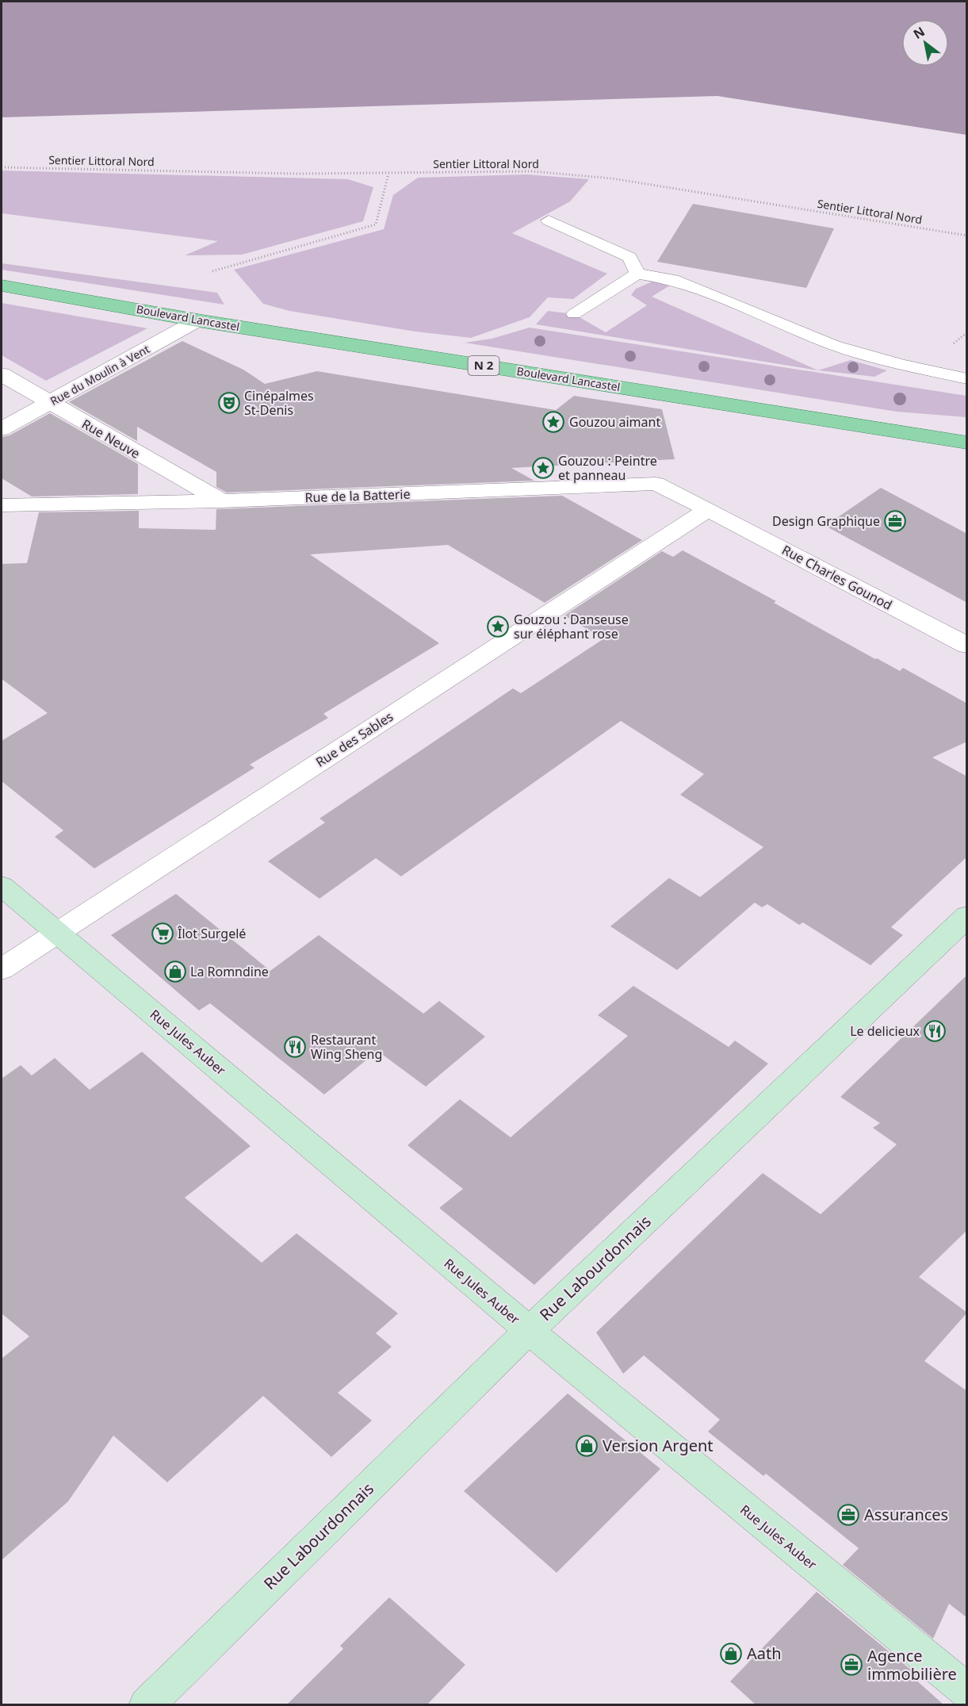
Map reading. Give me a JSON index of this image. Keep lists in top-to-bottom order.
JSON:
{
  "streets": {
    "main road": ["Boulevard Lancastel", "N 2"],
    "street": [
      "Rue du Moulin à Vent",
      "Rue Neuve",
      "Rue de la Batterie",
      "Rue Charles Gounod",
      "Rue des Sables",
      "Rue Jules Auber",
      "Rue Labourdonnais"
    ],
    "path": ["Sentier Littoral Nord"]
  },
  "crossings": [
    ["Boulevard Lancastel", "Rue du Moulin à Vent"],
    ["Rue du Moulin à Vent", "Rue Neuve"],
    ["Rue Neuve", "Rue de la Batterie"],
    ["Rue de la Batterie", "Rue Charles Gounod"],
    ["Rue de la Batterie", "Rue des Sables"],
    ["Rue Charles Gounod", "Rue des Sables"],
    ["Rue des Sables", "Rue Jules Auber"],
    ["Rue Jules Auber", "Rue Labourdonnais"]
  ],
  "places": {
    "theatre": ["Cinépalmes St-Denis"],
    "place": ["Gouzou aimant", "Gouzou : Peintre et panneau", "Gouzou : Danseuse sur éléphant rose"],
    "office": ["Design Graphique", "Assurances", "Agence immobilière"],
    "supermarket": ["Îlot Surgelé"],
    "shop": ["La Romndine", "Version Argent", "Aath"],
    "restaurant": ["Le delicieux", "Restaurant Wing Sheng"]
  },
  "north": "top left"
}
